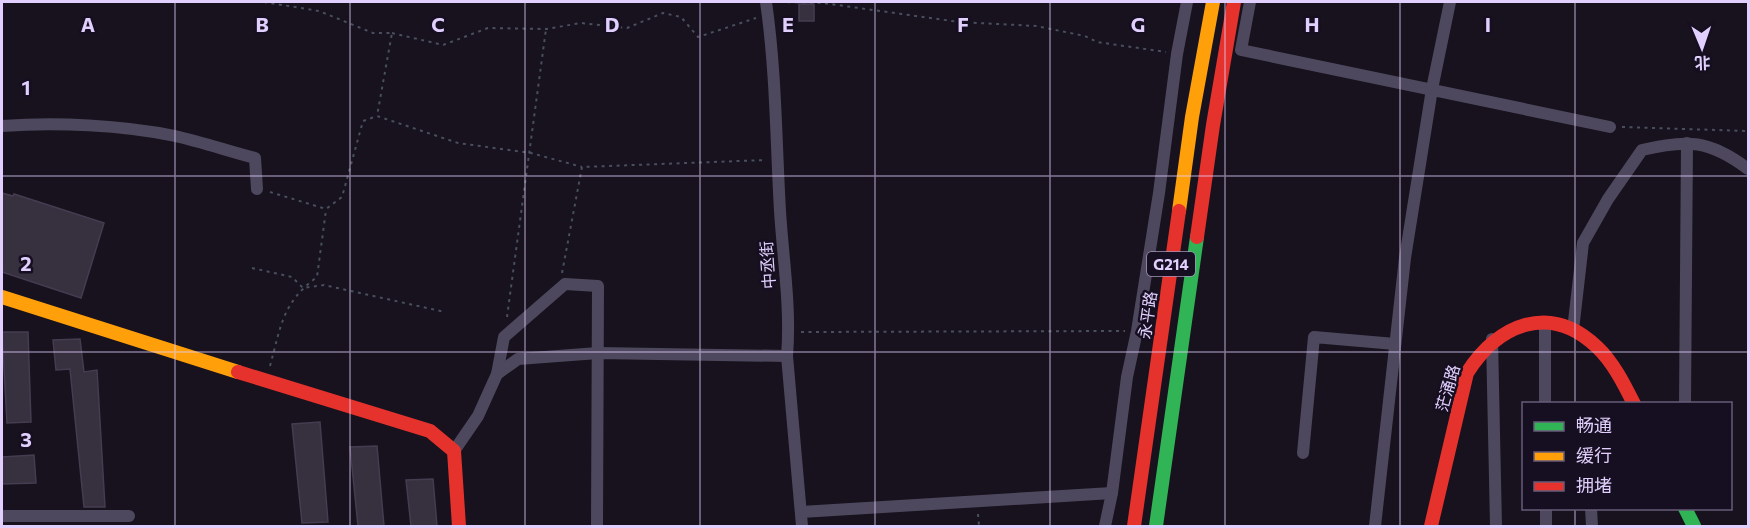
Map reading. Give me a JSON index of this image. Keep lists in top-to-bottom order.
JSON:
{
  "streets": {
    "main road": ["G214", "永平路", "茫涌路"],
    "street": ["中丞街"]
  },
  "legend": ["畅通", "缓行", "拥堵"],
  "north": "bottom",
  "grid": {
    "columns": [
      "A",
      "B",
      "C",
      "D",
      "E",
      "F",
      "G",
      "H",
      "I"
    ],
    "rows": ["1", "2", "3"]
  }
}
